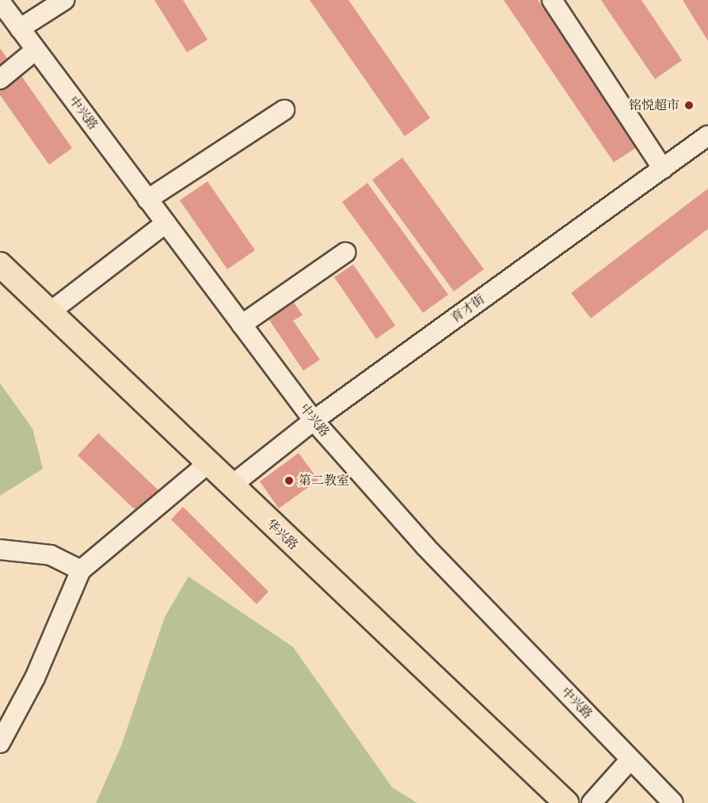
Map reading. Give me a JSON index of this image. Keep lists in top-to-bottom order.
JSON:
{
  "streets": {
    "main road": ["华兴路"],
    "street": ["中兴路", "育才街"]
  },
  "crossings": [
    ["中兴路", "育才街"],
    ["育才街", "华兴路"]
  ],
  "places": ["铭悦超市", "第二教室"]
}
